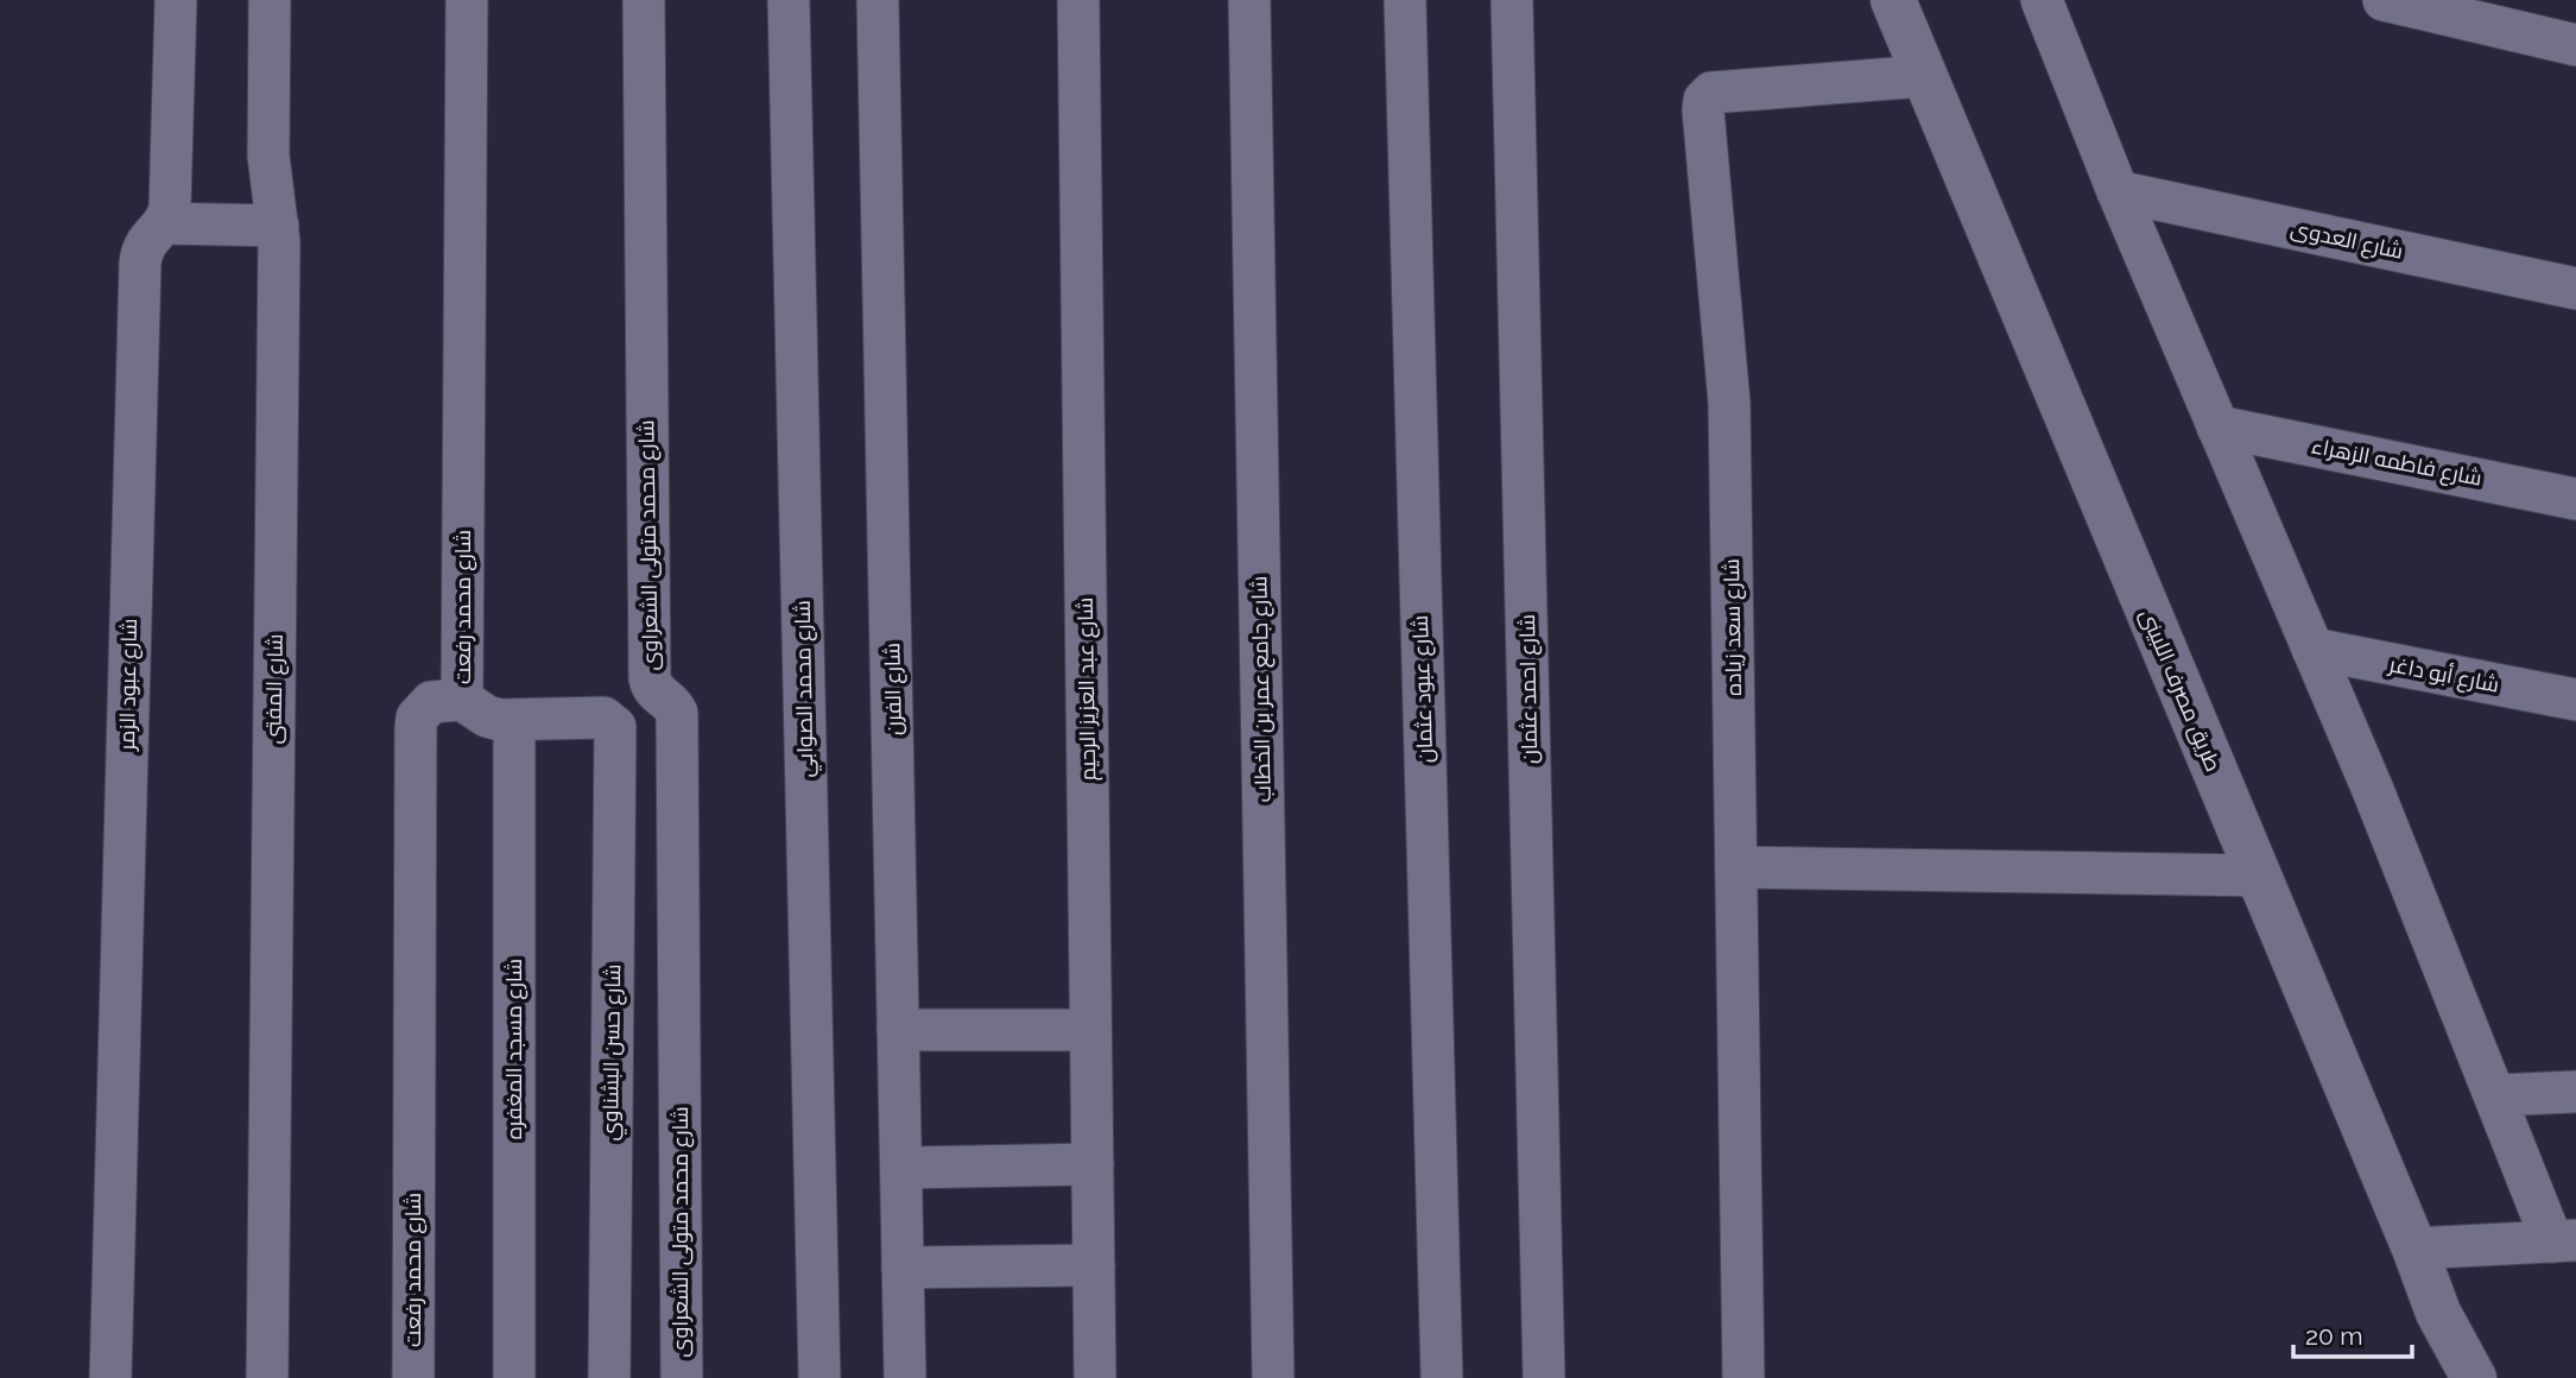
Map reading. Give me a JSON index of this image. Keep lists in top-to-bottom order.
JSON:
{
  "streets": {
    "street": [
      "شارع العدوى",
      "شارع فاطمه الزهراء",
      "شارع محمد متولى الشعراوى",
      "شارع محمد رفعت",
      "شارع سعد زياده",
      "شارع أبو داغر",
      "شارع عبود الزمر",
      "شارع المفتى",
      "شارع محمد الصوابي",
      "شارع الفرن",
      "شارع عبد العزيز الرحيم",
      "شارع جامع عمر بن الخطاب",
      "شارع عبود عثمان",
      "شارع احمد عثمان",
      "طريق مصرف اللبينى",
      "شارع مسجد المغفره",
      "شارع حسن البشناوي"
    ]
  },
  "crossings": [
    ["شارع سعد زياده", "طريق مصرف اللبينى"],
    ["شارع مسجد المغفره", "شارع حسن البشناوي"]
  ],
  "scale_bar": "20 m"
}
